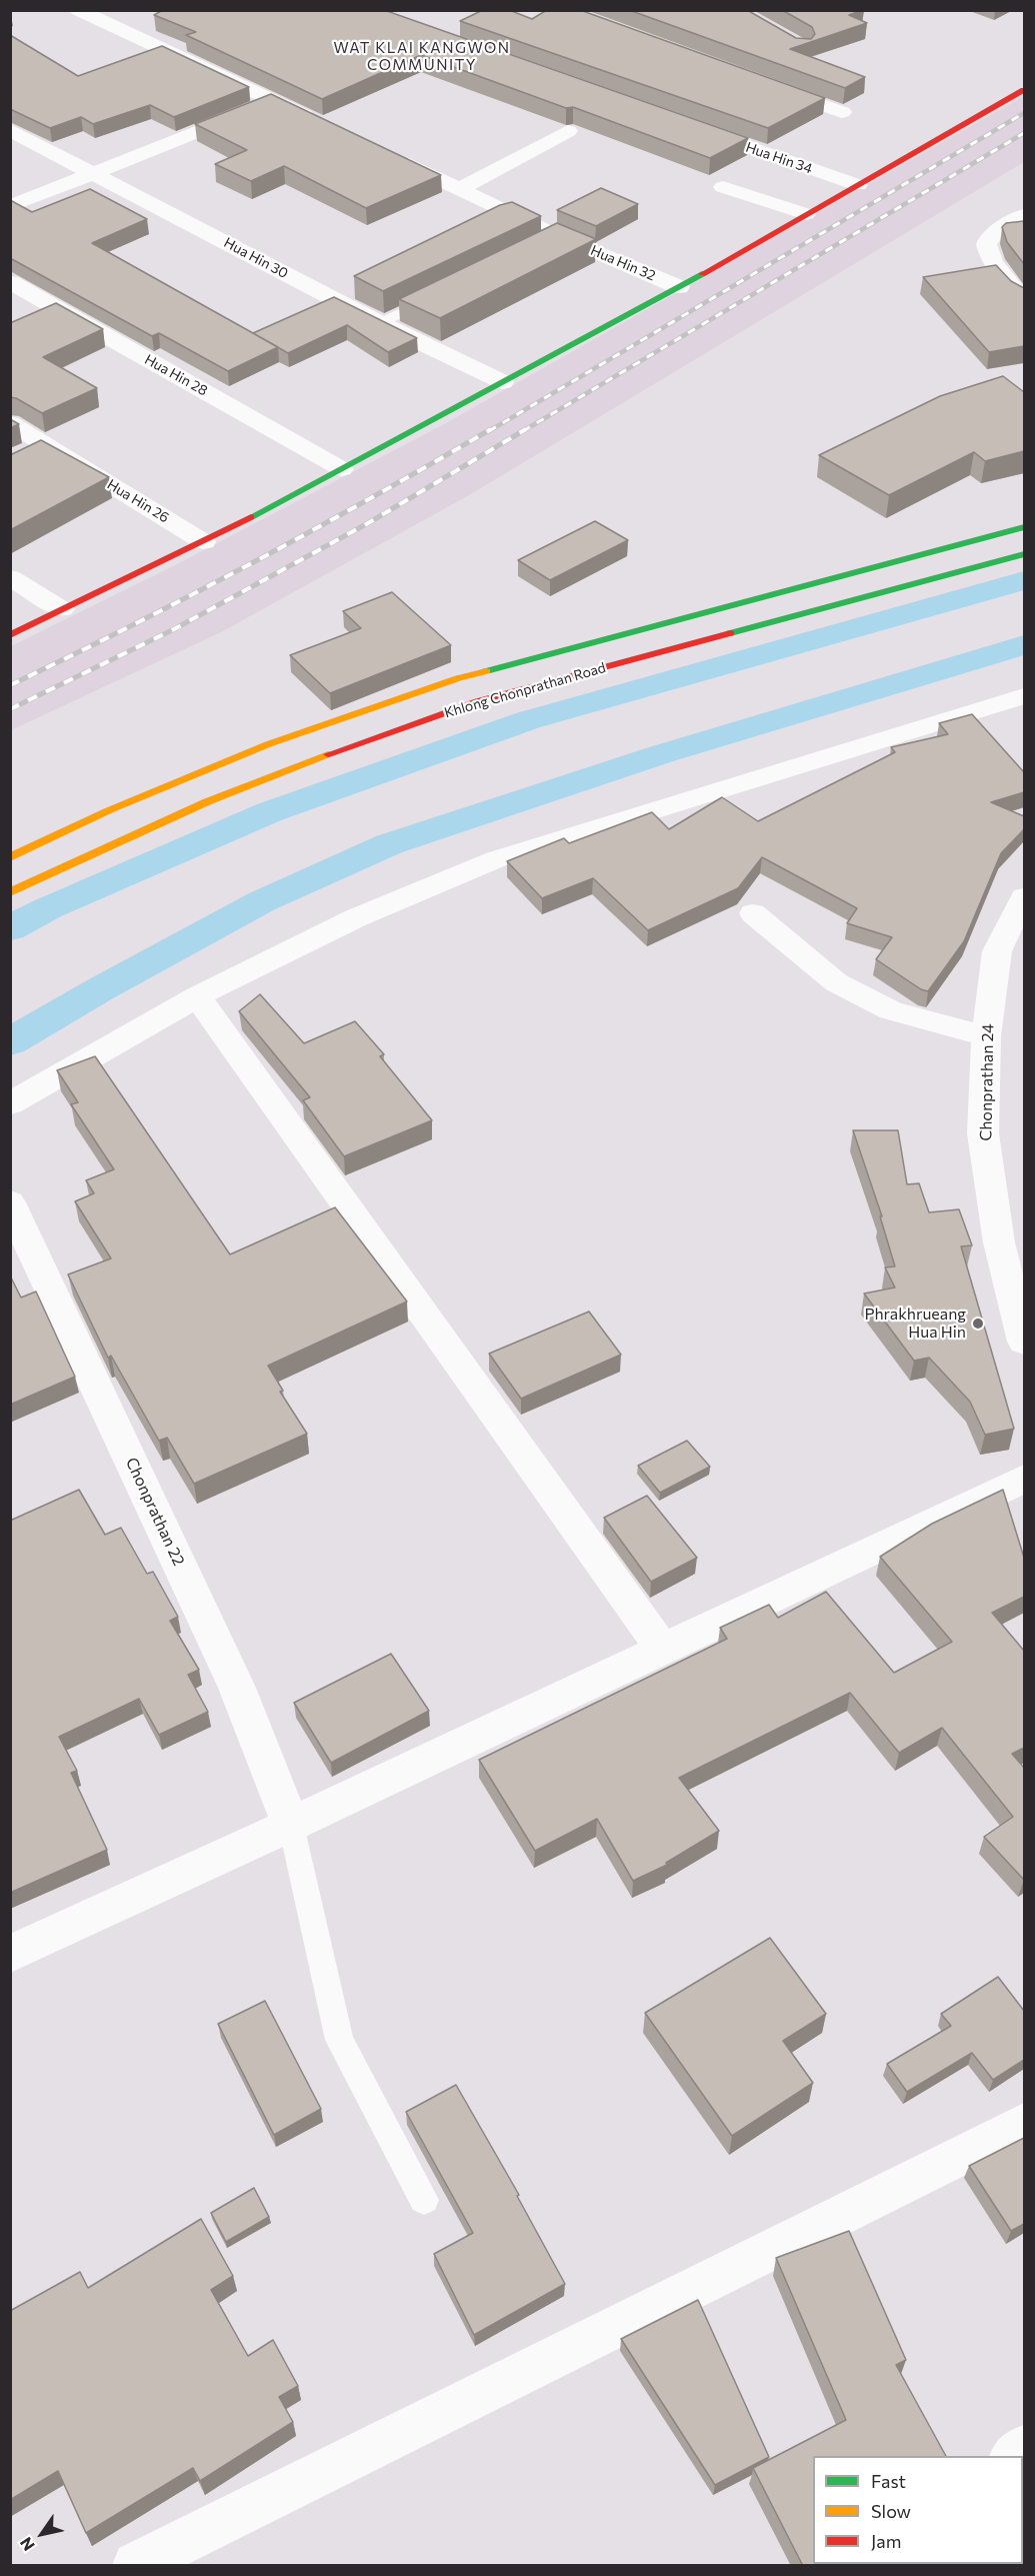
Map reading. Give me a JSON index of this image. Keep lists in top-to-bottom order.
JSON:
{
  "streets": {
    "street": [
      "Hua Hin 34",
      "Hua Hin 30",
      "Hua Hin 32",
      "Hua Hin 28",
      "Hua Hin 26",
      "Khlong Chonprathan Road",
      "Chonprathan 24",
      "Chonprathan 22"
    ]
  },
  "districts": ["WAT KLAI KANGWON COMMUNITY"],
  "places": ["Phrakhrueang Hua Hin"],
  "legend": ["Fast", "Slow", "Jam"],
  "north": "bottom left"
}
